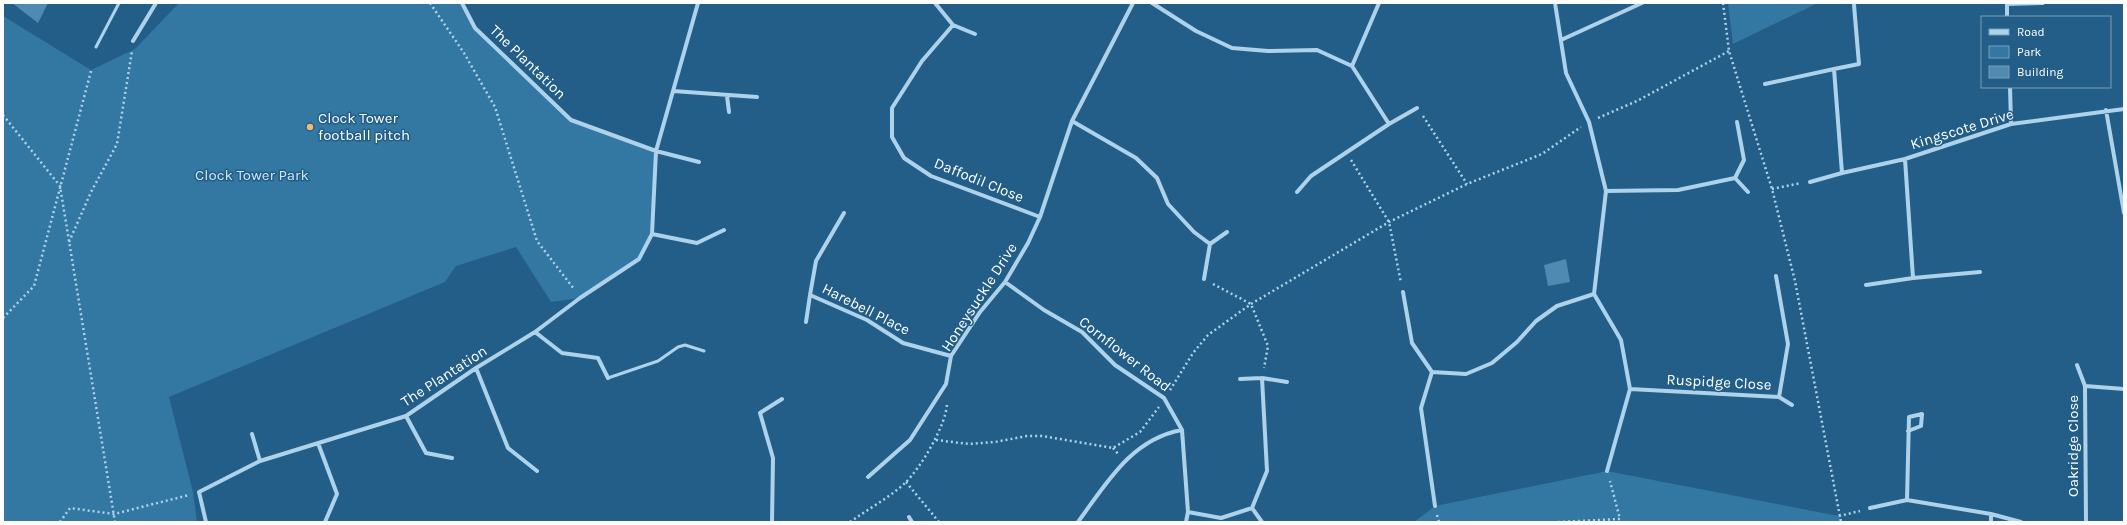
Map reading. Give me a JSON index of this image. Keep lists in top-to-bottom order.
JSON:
{
  "streets": {
    "street": [
      "The Plantation",
      "Kingscote Drive",
      "Daffodil Close",
      "Honeysuckle Drive",
      "Harebell Place",
      "Cornflower Road",
      "Ruspidge Close",
      "Oakridge Close"
    ]
  },
  "crossings": [
    ["Daffodil Close", "Honeysuckle Drive"],
    ["Honeysuckle Drive", "Harebell Place"],
    ["Honeysuckle Drive", "Cornflower Road"]
  ],
  "parks": ["Clock Tower Park"],
  "places": ["Clock Tower football pitch"],
  "legend": ["Road", "Park", "Building"]
}
